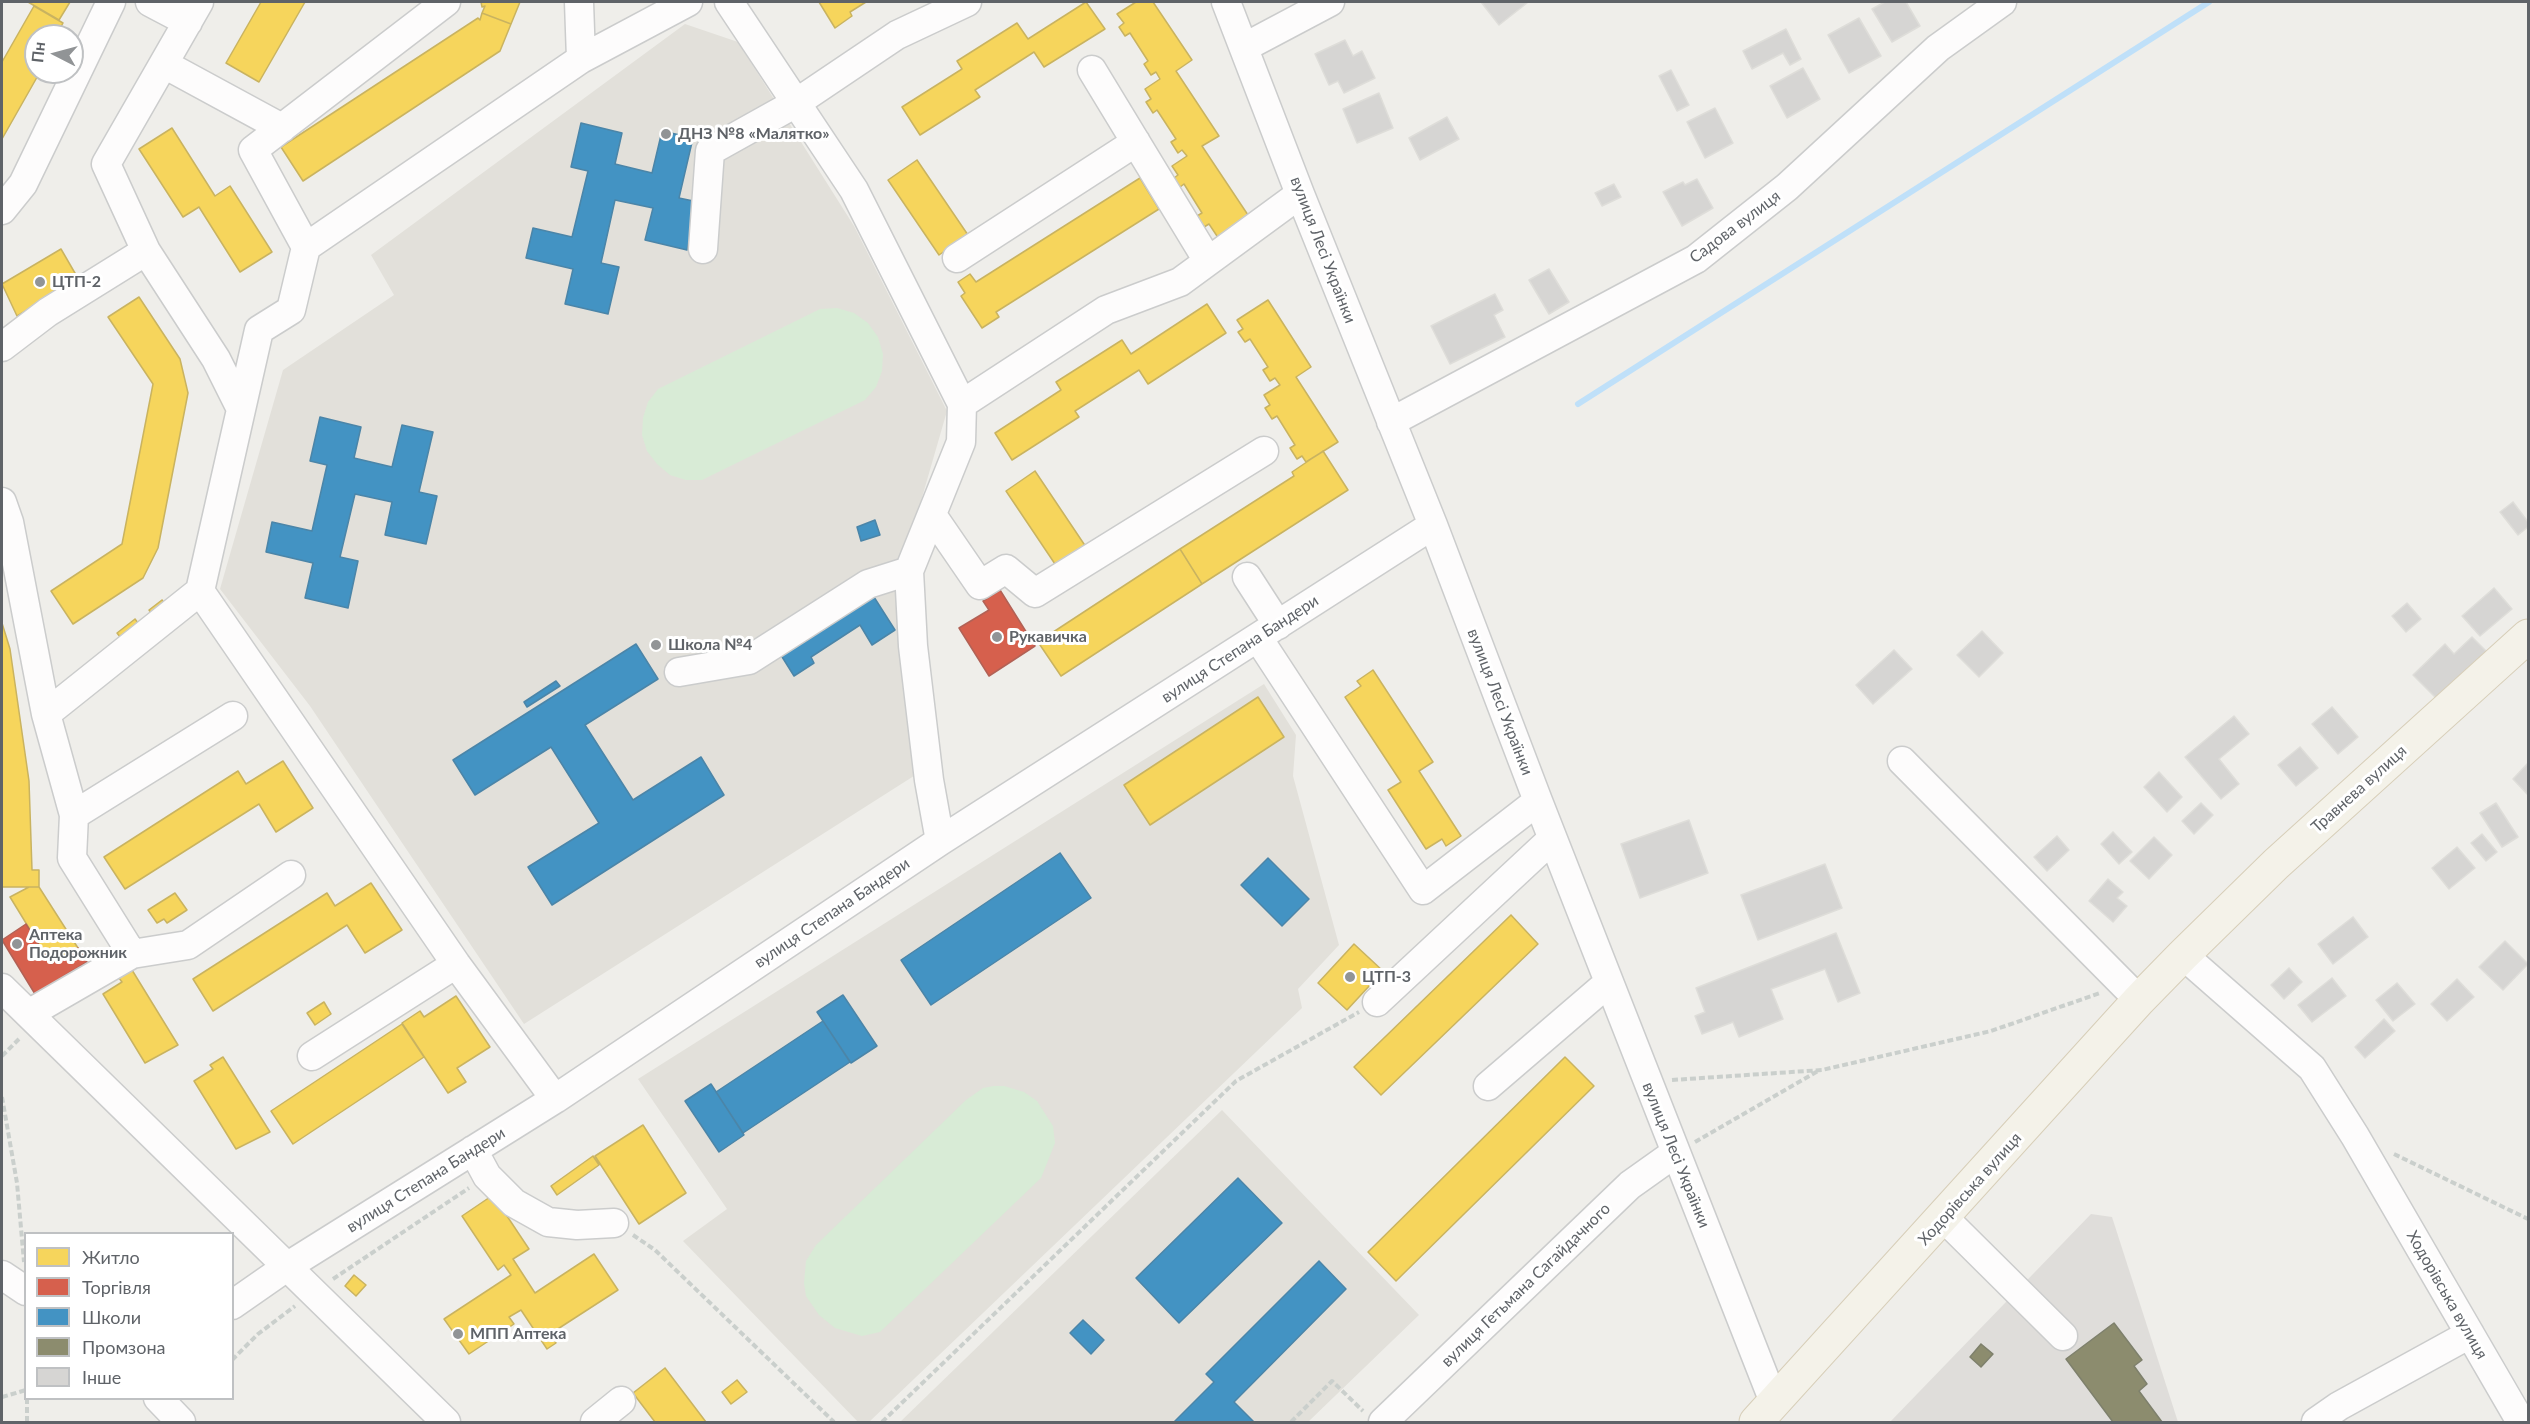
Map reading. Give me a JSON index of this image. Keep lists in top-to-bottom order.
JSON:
{
  "streets": {
    "main road": ["Травнева вулиця", "Ходорівська вулиця"],
    "street": [
      "Садова вулиця",
      "вулиця Лесі Українки",
      "вулиця Степана Бандери",
      "вулиця Гетьмана Сагайдачного"
    ]
  },
  "crossings": [
    ["Садова вулиця", "вулиця Лесі Українки"],
    ["вулиця Лесі Українки", "вулиця Степана Бандери"],
    ["вулиця Лесі Українки", "Ходорівська вулиця"],
    ["вулиця Лесі Українки", "вулиця Гетьмана Сагайдачного"],
    ["Травнева вулиця", "Ходорівська вулиця"]
  ],
  "places": [
    "ДНЗ №8 «Малятко»",
    "ЦТП-2",
    "Рукавичка",
    "Школа №4",
    "Аптека Подорожник",
    "ЦТП-3",
    "МПП Аптека"
  ],
  "legend": [
    "Житло",
    "Торгівля",
    "Школи",
    "Промзона",
    "Інше"
  ],
  "north": "left"
}
